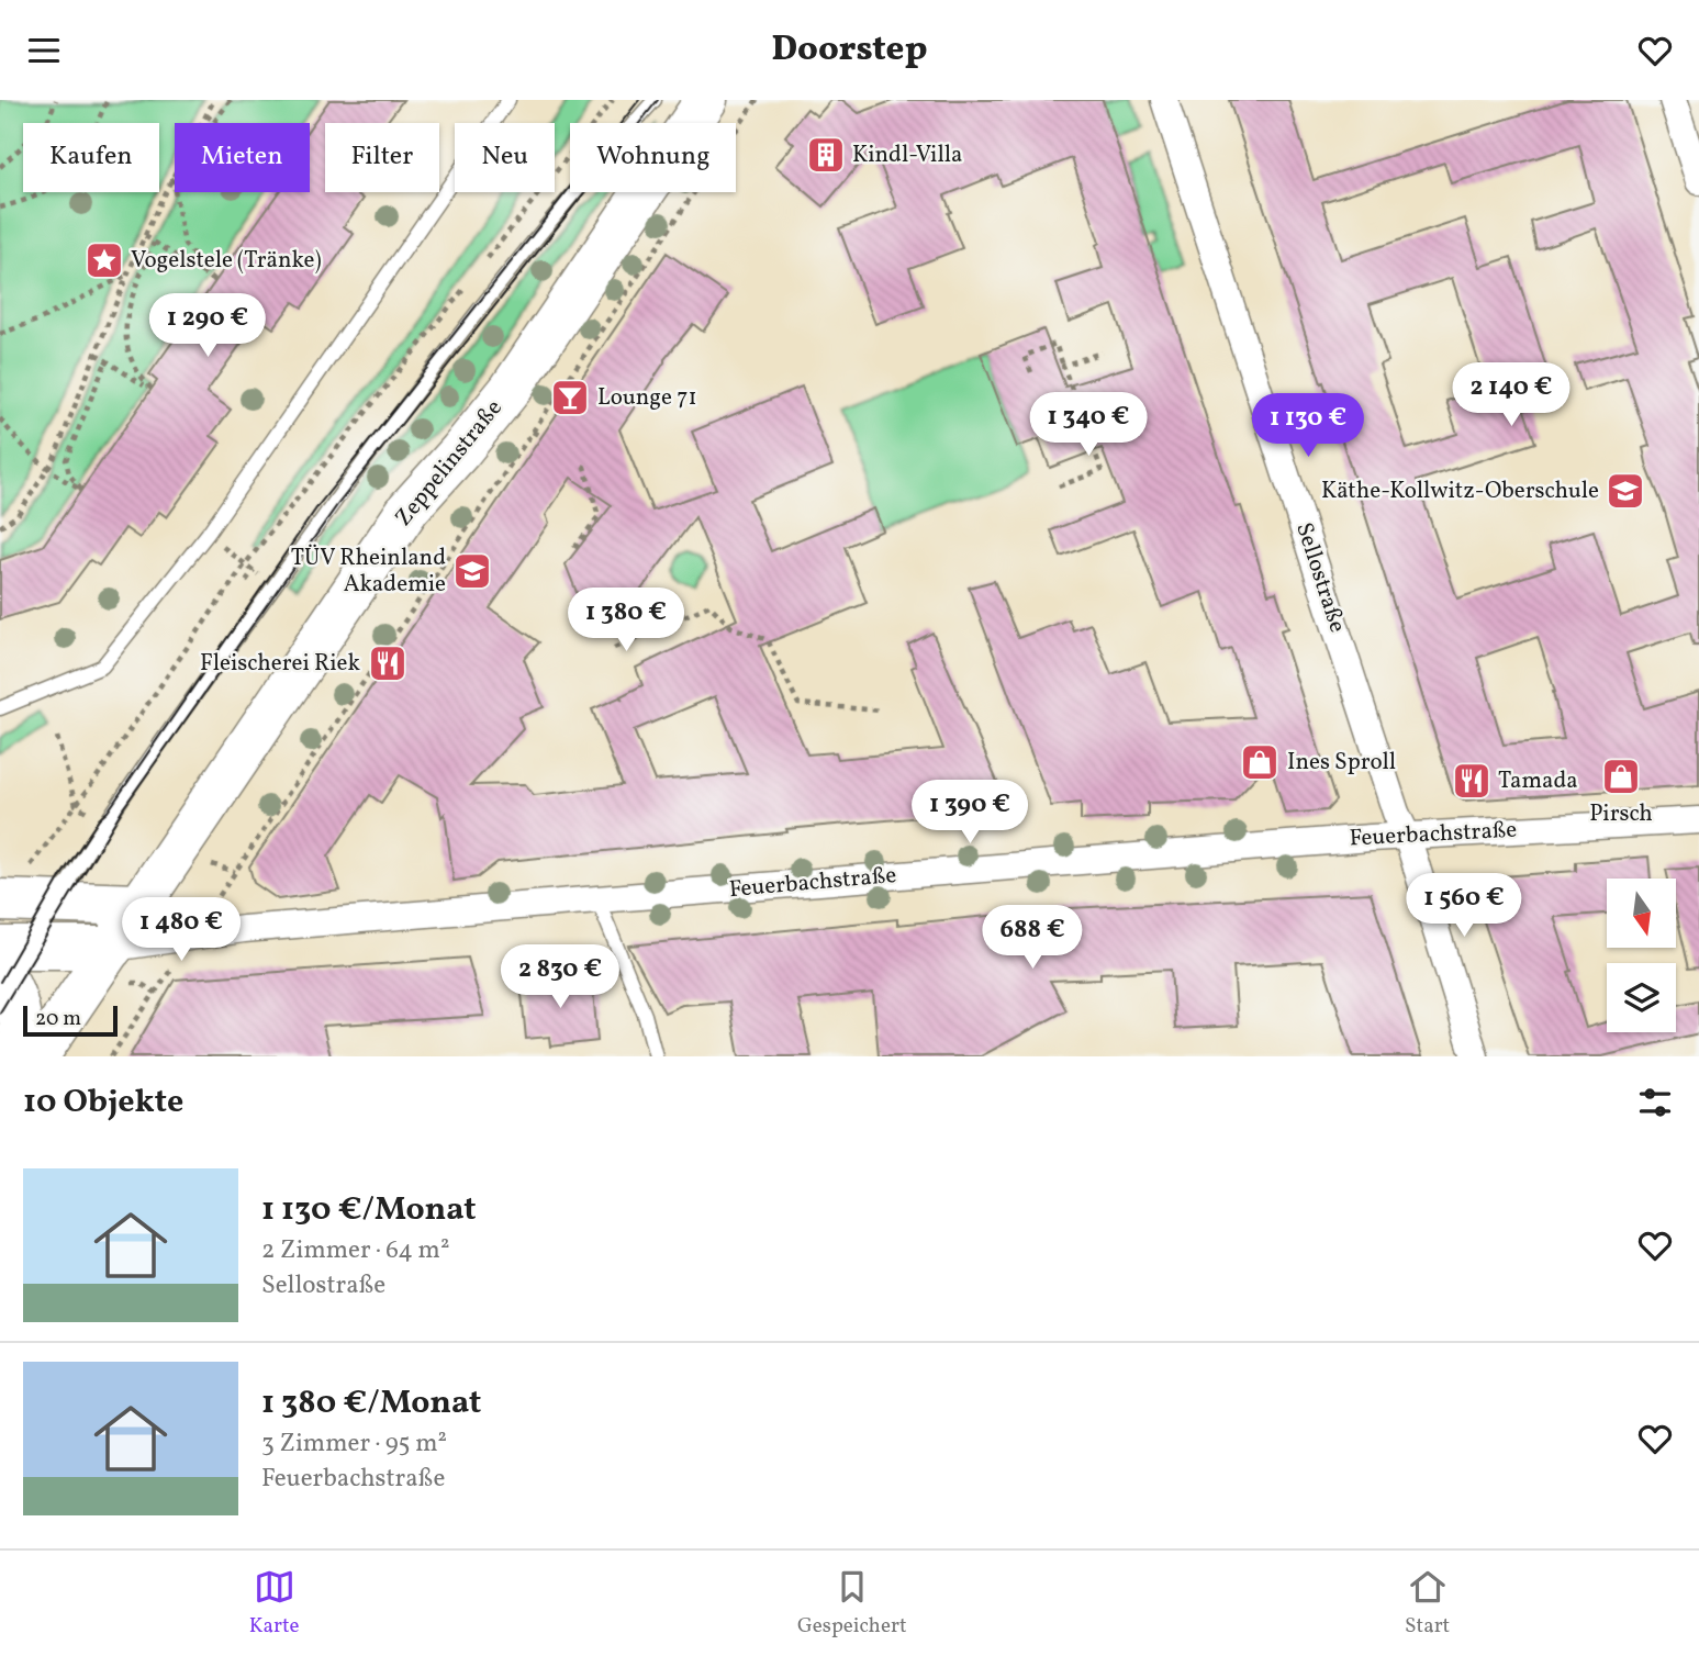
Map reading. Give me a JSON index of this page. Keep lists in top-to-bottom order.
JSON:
{
  "streets": {
    "main road": ["Zeppelinstraße"],
    "street": ["Sellostraße", "Feuerbachstraße"]
  },
  "crossings": [
    ["Zeppelinstraße", "Feuerbachstraße"],
    ["Sellostraße", "Feuerbachstraße"]
  ],
  "places": {
    "building": ["Kindl-Villa"],
    "place": ["Vogelstele (Tränke)"],
    "bar": ["Lounge 71"],
    "school or university": ["Käthe-Kollwitz-Oberschule", "TÜV Rheinland Akademie"],
    "restaurant": ["Fleischerei Riek", "Tamada"],
    "shop": ["Ines Sproll", "Pirsch"]
  },
  "scale_bar": "20 m",
  "north": "bottom",
  "page": {
    "header": "Doorstep",
    "chip": [
      "Kaufen",
      "Mieten",
      "Filter",
      "Neu",
      "Wohnung"
    ],
    "price": [
      "1 290 €",
      "2 140 €",
      "1 340 €",
      "1 130 €",
      "1 380 €",
      "1 390 €",
      "1 560 €",
      "1 480 €",
      "688 €",
      "2 830 €"
    ],
    "scale": "20 m",
    "heading": "10 Objekte",
    "list": [
      {
        "name": "1 130 €/Monat",
        "note": "2 Zimmer · 64 m² · Sellostraße"
      },
      {
        "name": "1 380 €/Monat",
        "note": "3 Zimmer · 95 m² · Feuerbachstraße"
      }
    ],
    "tabs": ["Karte", "Gespeichert", "Start"]
  }
}
